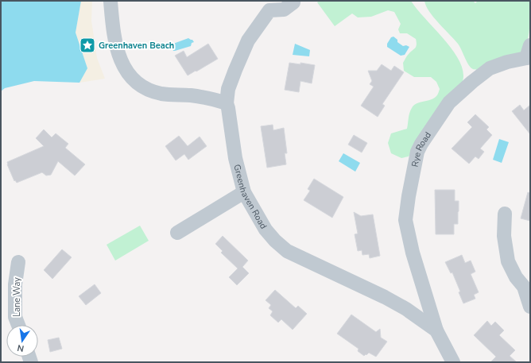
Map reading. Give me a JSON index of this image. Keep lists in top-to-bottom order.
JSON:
{
  "streets": {
    "street": ["Rye Road", "Greenhaven Road", "Lane Way"]
  },
  "crossings": [
    ["Rye Road", "Greenhaven Road"]
  ],
  "places": {
    "place": ["Greenhaven Beach"]
  },
  "north": "bottom"
}
